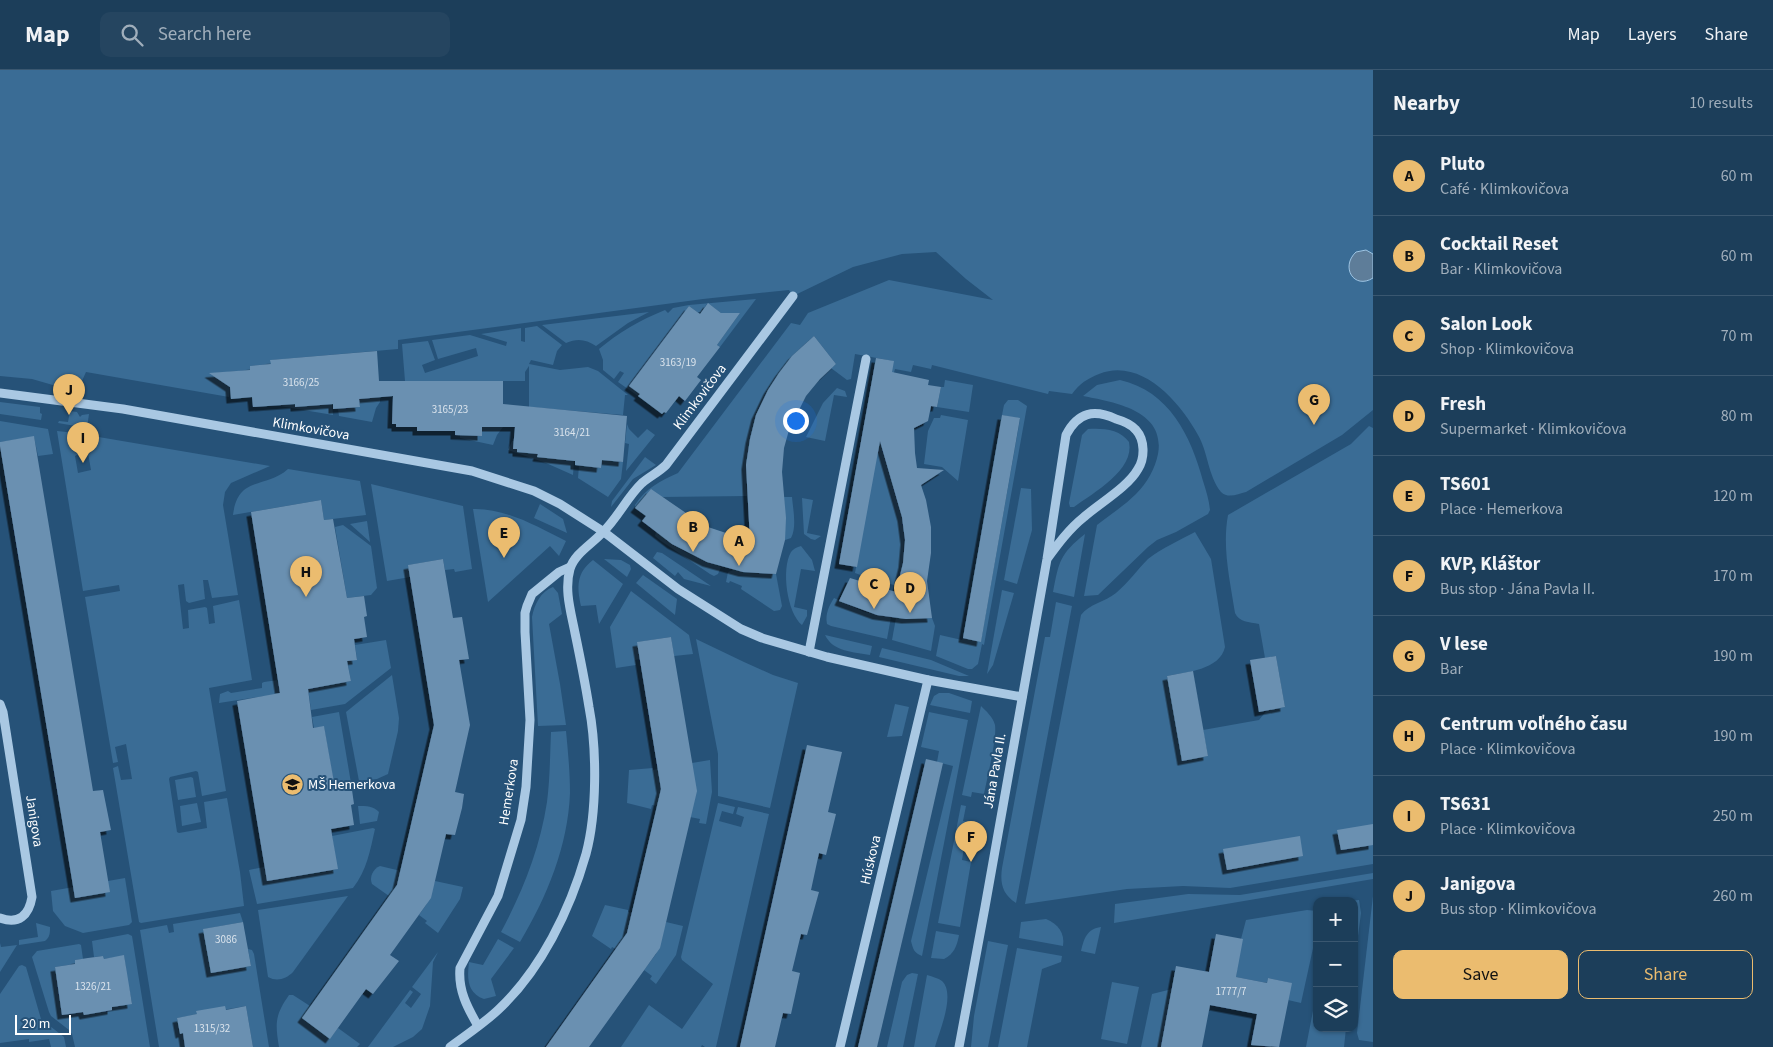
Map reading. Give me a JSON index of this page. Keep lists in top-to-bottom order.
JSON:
{
  "streets": {
    "street": [
      "Klimkovičova",
      "Jána Pavla II.",
      "Hemerkova",
      "Janigova",
      "Húskova"
    ]
  },
  "crossings": [
    ["Klimkovičova", "Jána Pavla II."],
    ["Klimkovičova", "Hemerkova"],
    ["Klimkovičova", "Húskova"]
  ],
  "places": {
    "school or university": ["MŠ Hemerkova"]
  },
  "house_numbers": [
    "3163/19",
    "3166/25",
    "3165/23",
    "3164/21",
    "3086",
    "1326/21",
    "1777/7",
    "1315/32"
  ],
  "scale_bar": "20 m",
  "page": {
    "header": "Map",
    "search": "Search here",
    "nav": ["Map", "Layers", "Share"],
    "heading": ["Nearby", "10 results"],
    "list": [
      {
        "mark": "A",
        "name": "Pluto",
        "note": "Café · Klimkovičova",
        "value": "60 m"
      },
      {
        "mark": "B",
        "name": "Cocktail Reset",
        "note": "Bar · Klimkovičova",
        "value": "60 m"
      },
      {
        "mark": "C",
        "name": "Salon Look",
        "note": "Shop · Klimkovičova",
        "value": "70 m"
      },
      {
        "mark": "D",
        "name": "Fresh",
        "note": "Supermarket · Klimkovičova",
        "value": "80 m"
      },
      {
        "mark": "E",
        "name": "TS601",
        "note": "Place · Hemerkova",
        "value": "120 m"
      },
      {
        "mark": "F",
        "name": "KVP, Kláštor",
        "note": "Bus stop · Jána Pavla II.",
        "value": "170 m"
      },
      {
        "mark": "G",
        "name": "V lese",
        "note": "Bar",
        "value": "190 m"
      },
      {
        "mark": "H",
        "name": "Centrum voľného času",
        "note": "Place · Klimkovičova",
        "value": "190 m"
      },
      {
        "mark": "I",
        "name": "TS631",
        "note": "Place · Klimkovičova",
        "value": "250 m"
      },
      {
        "mark": "J",
        "name": "Janigova",
        "note": "Bus stop · Klimkovičova",
        "value": "260 m"
      }
    ],
    "pins": [
      "J",
      "G",
      "I",
      "B",
      "E",
      "A",
      "H",
      "C",
      "D",
      "F"
    ],
    "map_buttons": ["+", "−"],
    "buttons": ["Save", "Share"],
    "scale": "20 m"
  }
}
